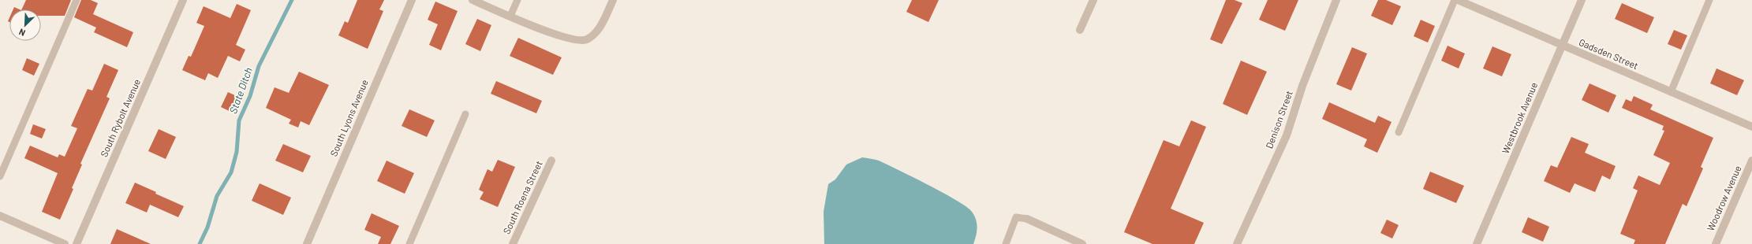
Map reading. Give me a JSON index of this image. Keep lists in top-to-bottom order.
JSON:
{
  "streets": {
    "street": [
      "Gadsden Street",
      "South Rybolt Avenue",
      "South Lyons Avenue",
      "Westbrook Avenue",
      "Denison Street",
      "South Roena Street",
      "Woodrow Avenue"
    ]
  },
  "crossings": [
    ["Gadsden Street", "Westbrook Avenue"]
  ],
  "water": ["State Ditch"],
  "north": "bottom left"
}
